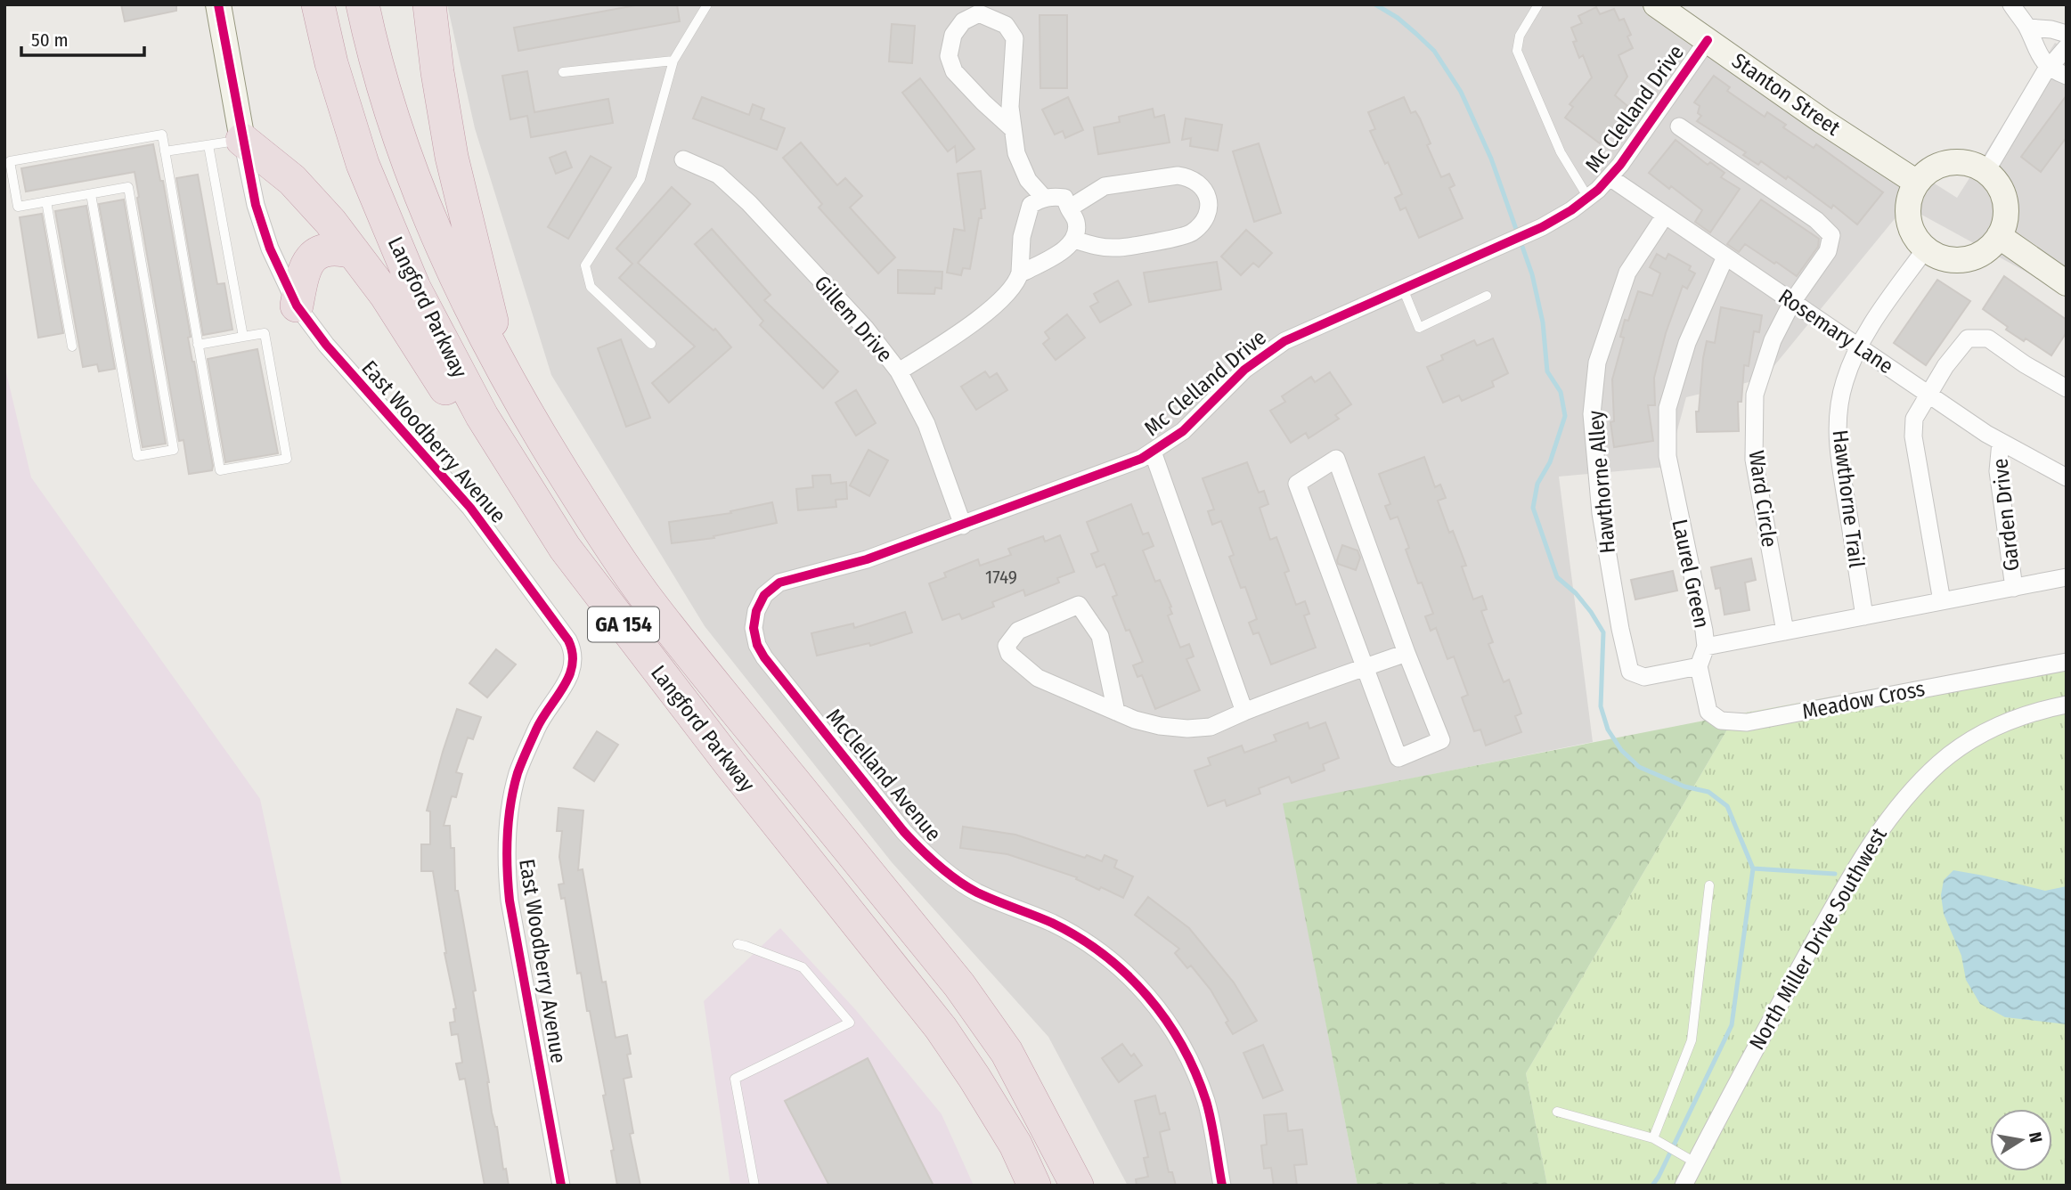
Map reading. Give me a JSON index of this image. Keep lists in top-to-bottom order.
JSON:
{
  "streets": {
    "highway": ["Langford Parkway", "GA 154"],
    "street": [
      "Stanton Street",
      "Mc Clelland Drive",
      "Gillem Drive",
      "Rosemary Lane",
      "East Woodberry Avenue",
      "Hawthorne Alley",
      "Ward Circle",
      "Hawthorne Trail",
      "Garden Drive",
      "Laurel Green",
      "Meadow Cross",
      "McClelland Avenue",
      "North Miller Drive Southwest"
    ]
  },
  "crossings": [
    ["Stanton Street", "Mc Clelland Drive"],
    ["Stanton Street", "Hawthorne Trail"],
    ["Mc Clelland Drive", "Gillem Drive"],
    ["Mc Clelland Drive", "Rosemary Lane"],
    ["Mc Clelland Drive", "McClelland Avenue"],
    ["Rosemary Lane", "Hawthorne Alley"],
    ["Rosemary Lane", "Ward Circle"],
    ["Rosemary Lane", "Hawthorne Trail"],
    ["Rosemary Lane", "Garden Drive"],
    ["Rosemary Lane", "Laurel Green"],
    ["Hawthorne Alley", "Meadow Cross"],
    ["Ward Circle", "Laurel Green"],
    ["Hawthorne Trail", "Laurel Green"],
    ["Garden Drive", "Laurel Green"]
  ],
  "house_numbers": ["1749"],
  "scale_bar": "50 m",
  "north": "right"
}
